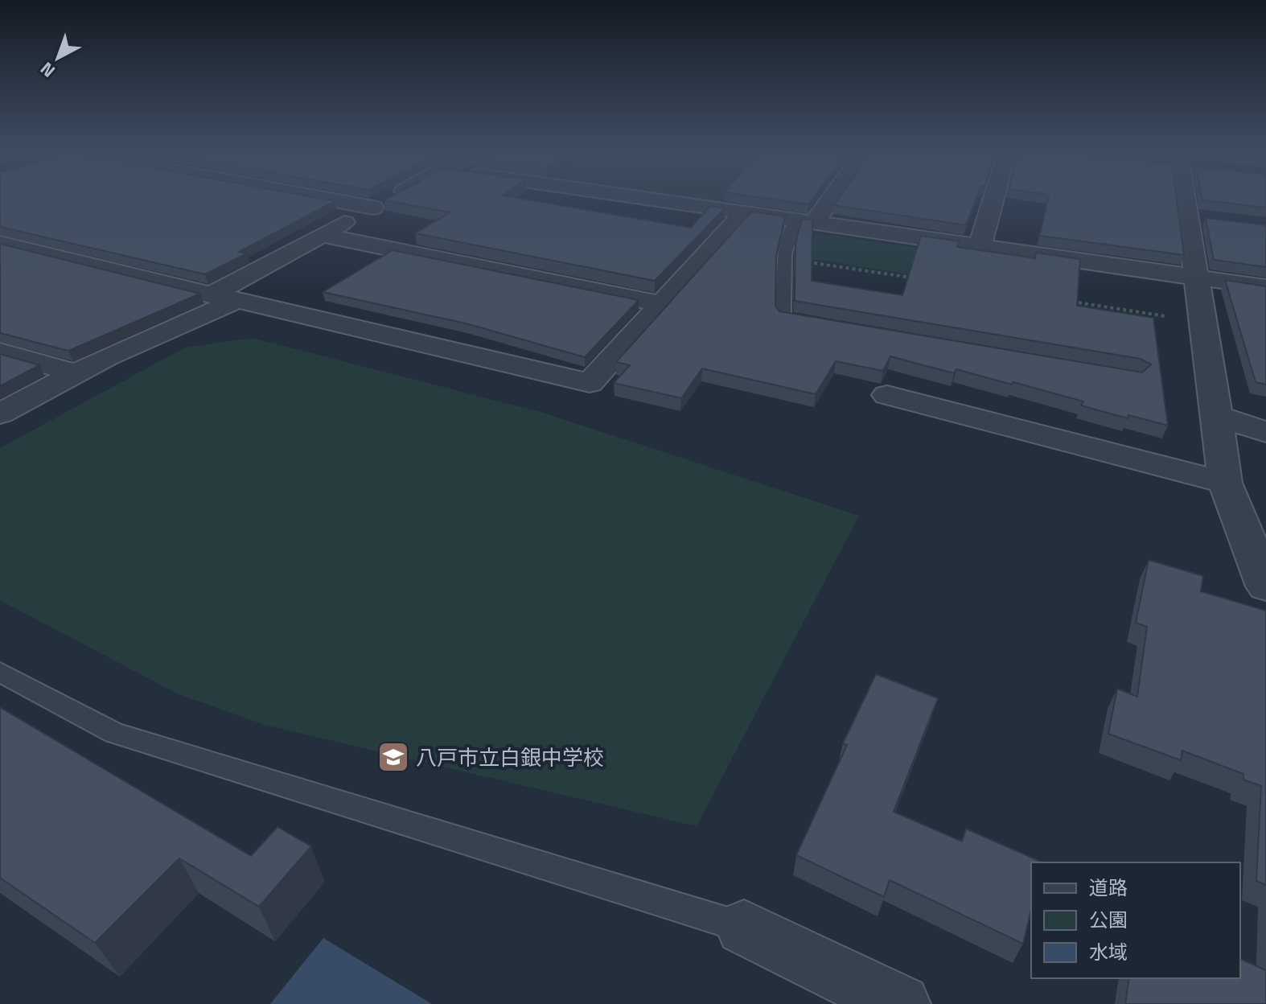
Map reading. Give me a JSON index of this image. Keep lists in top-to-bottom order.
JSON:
{
  "places": {
    "school or university": ["八戸市立白銀中学校"]
  },
  "legend": ["道路", "公園", "水域"],
  "north": "bottom left"
}
